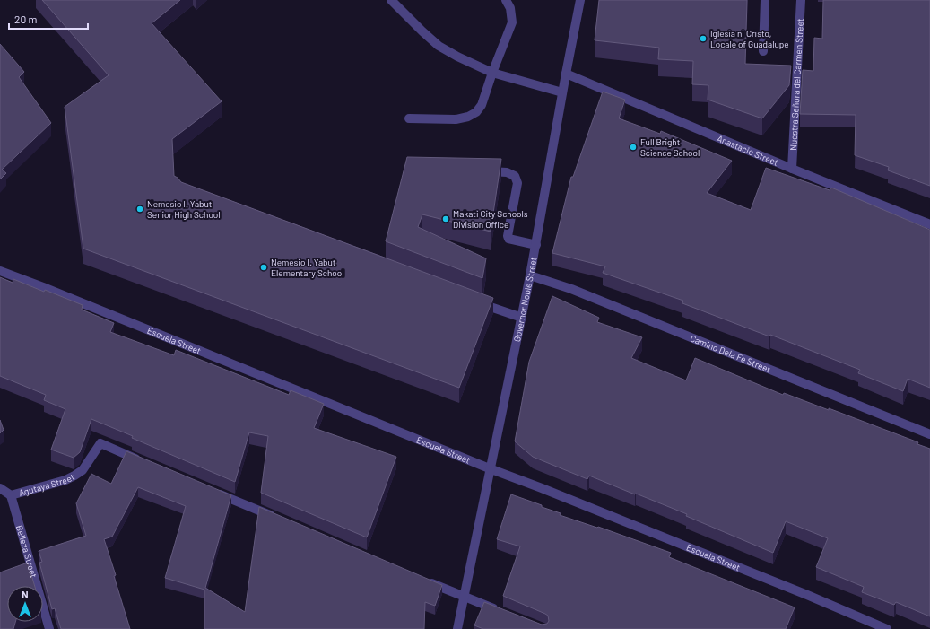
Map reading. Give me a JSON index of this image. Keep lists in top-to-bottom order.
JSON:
{
  "streets": {
    "street": [
      "Nuestra Señora del Carmen Street",
      "Anastacio Street",
      "Governor Noble Street",
      "Escuela Street",
      "Camino Dela Fe Street",
      "Agutaya Street",
      "Belleza Street"
    ]
  },
  "crossings": [
    ["Nuestra Señora del Carmen Street", "Anastacio Street"],
    ["Anastacio Street", "Governor Noble Street"],
    ["Governor Noble Street", "Escuela Street"],
    ["Governor Noble Street", "Camino Dela Fe Street"],
    ["Agutaya Street", "Belleza Street"]
  ],
  "places": [
    "Iglesia ni Cristo, Locale of Guadalupe",
    "Full Bright Science School",
    "Nemesio I. Yabut Senior High School",
    "Makati City Schools Division Office",
    "Nemesio I. Yabut Elementary School"
  ],
  "scale_bar": "20 m",
  "north": "top"
}
